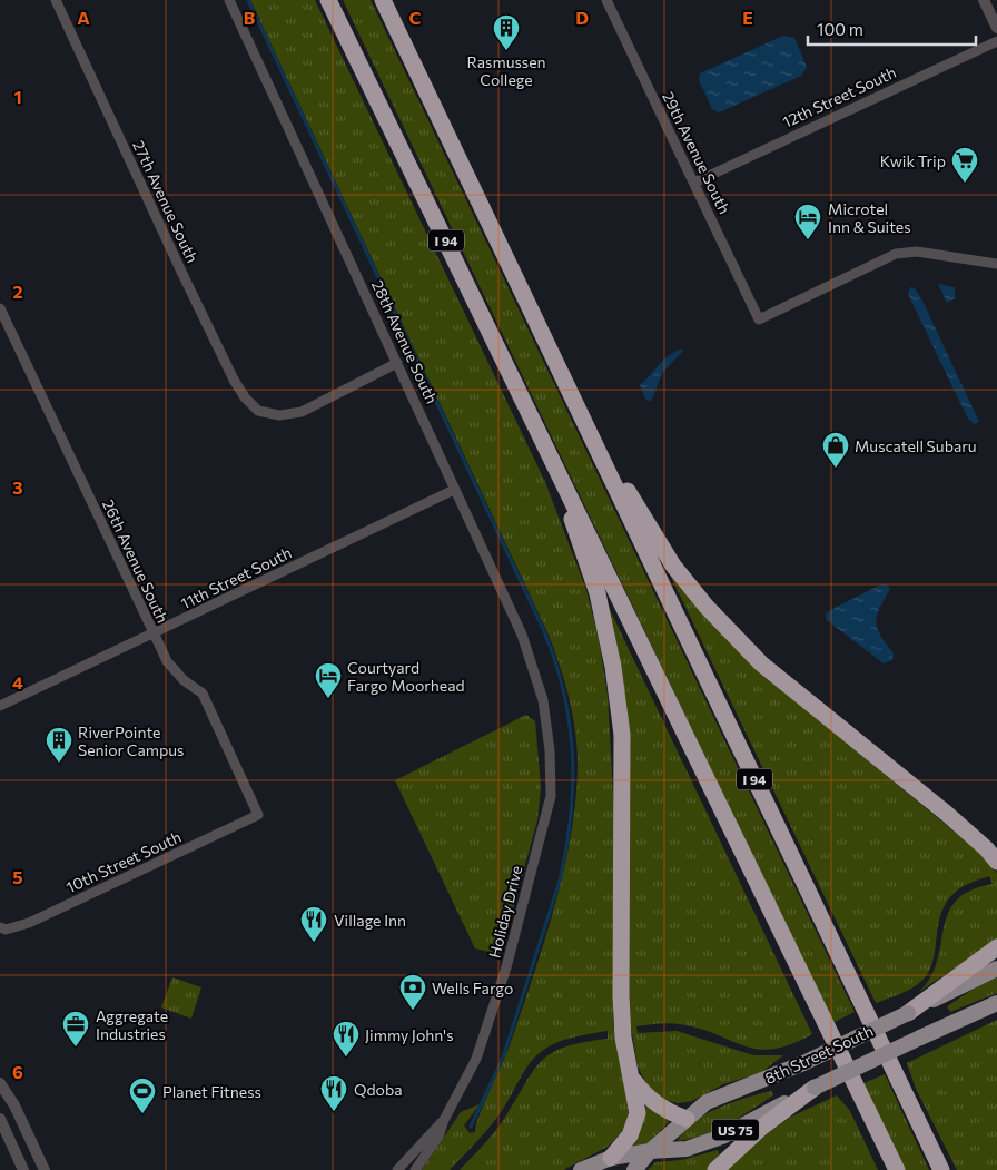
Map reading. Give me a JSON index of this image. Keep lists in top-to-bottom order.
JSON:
{
  "streets": {
    "highway": ["I 94"],
    "main road": ["8th Street South", "US 75"],
    "street": [
      "12th Street South",
      "29th Avenue South",
      "27th Avenue South",
      "28th Avenue South",
      "26th Avenue South",
      "11th Street South",
      "10th Street South",
      "Holiday Drive"
    ]
  },
  "crossings": [
    ["12th Street South", "29th Avenue South"],
    ["27th Avenue South", "28th Avenue South"],
    ["28th Avenue South", "11th Street South"],
    ["28th Avenue South", "Holiday Drive"],
    ["26th Avenue South", "11th Street South"],
    ["26th Avenue South", "10th Street South"]
  ],
  "places": {
    "building": ["Rasmussen College", "RiverPointe Senior Campus"],
    "supermarket": ["Kwik Trip"],
    "hotel": ["Microtel Inn & Suites", "Courtyard Fargo Moorhead"],
    "shop": ["Muscatell Subaru"],
    "restaurant": ["Village Inn", "Jimmy John's", "Qdoba"],
    "bank": ["Wells Fargo"],
    "office": ["Aggregate Industries"],
    "sports": ["Planet Fitness"]
  },
  "scale_bar": "100 m",
  "grid": {
    "columns": [
      "A",
      "B",
      "C",
      "D",
      "E"
    ],
    "rows": [
      "1",
      "2",
      "3",
      "4",
      "5",
      "6"
    ]
  }
}
